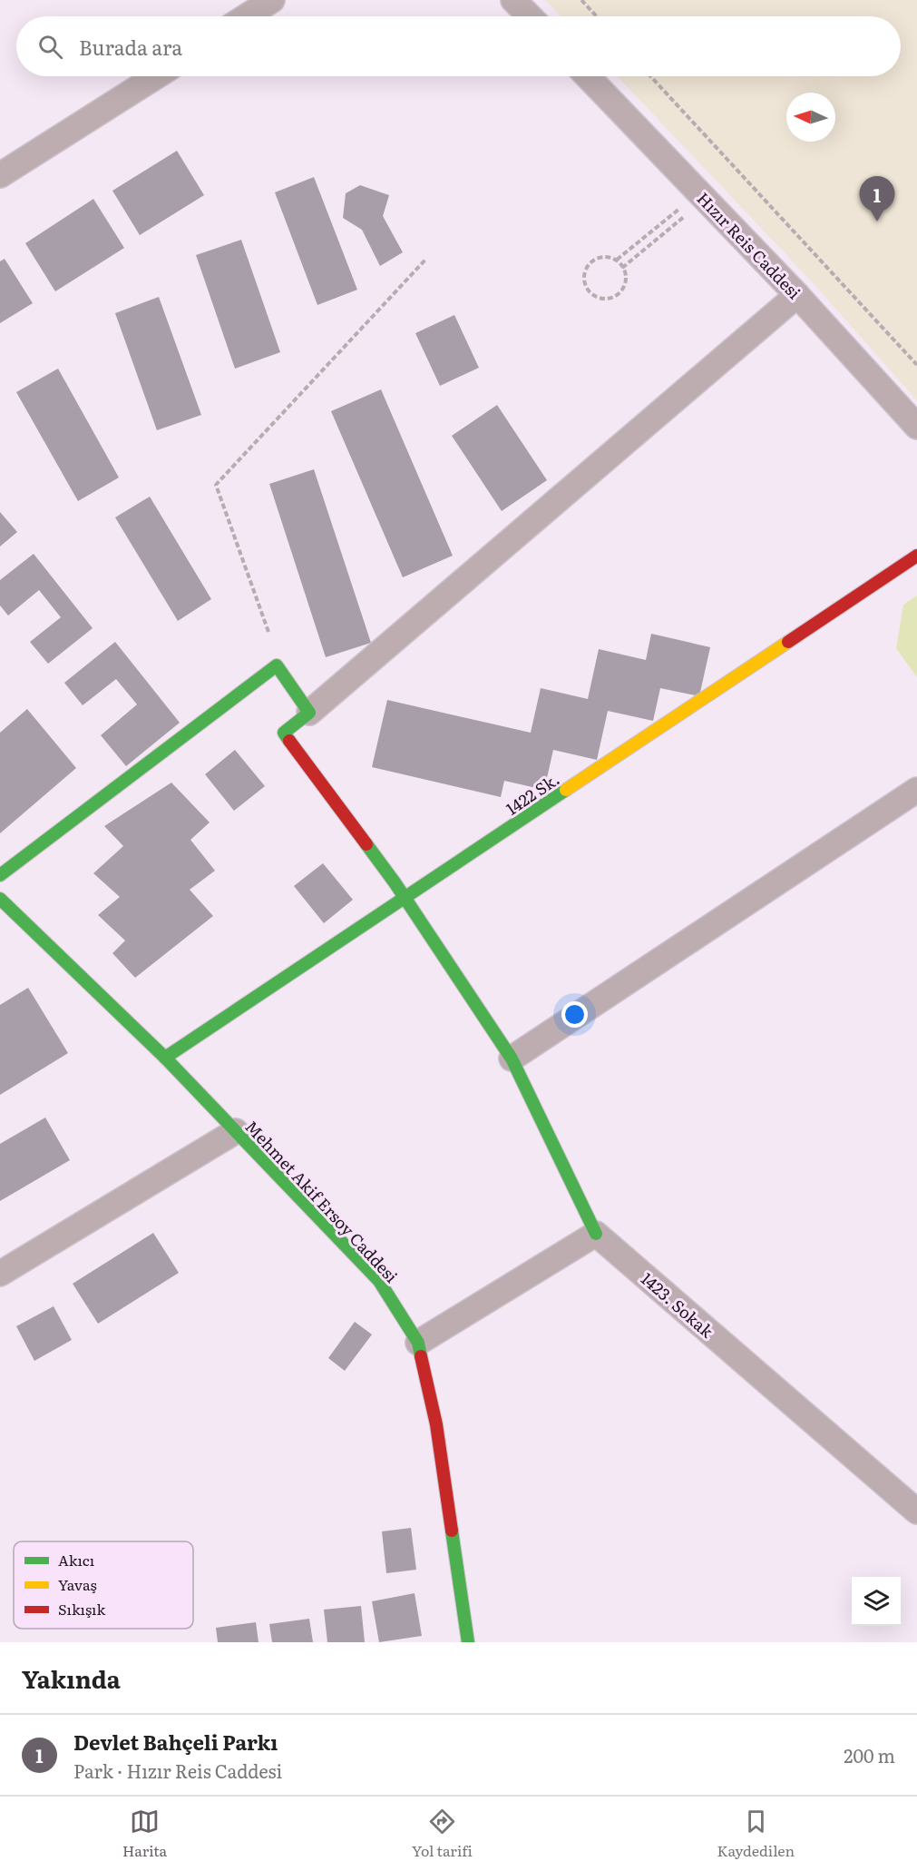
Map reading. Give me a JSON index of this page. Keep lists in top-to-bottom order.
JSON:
{
  "streets": {
    "street": [
      "Hızır Reis Caddesi",
      "1422 Sk.",
      "Mehmet Akif Ersoy Caddesi",
      "1423. Sokak"
    ]
  },
  "crossings": [
    ["1422 Sk.", "Mehmet Akif Ersoy Caddesi"]
  ],
  "legend": ["Akıcı", "Yavaş", "Sıkışık"],
  "north": "left",
  "page": {
    "search": "Burada ara",
    "pins": "1",
    "heading": "Yakında",
    "list": [
      {
        "mark": "1",
        "name": "Devlet Bahçeli Parkı",
        "note": "Park · Hızır Reis Caddesi",
        "value": "200 m"
      }
    ],
    "nav": ["Harita", "Yol tarifi", "Kaydedilen"]
  }
}
